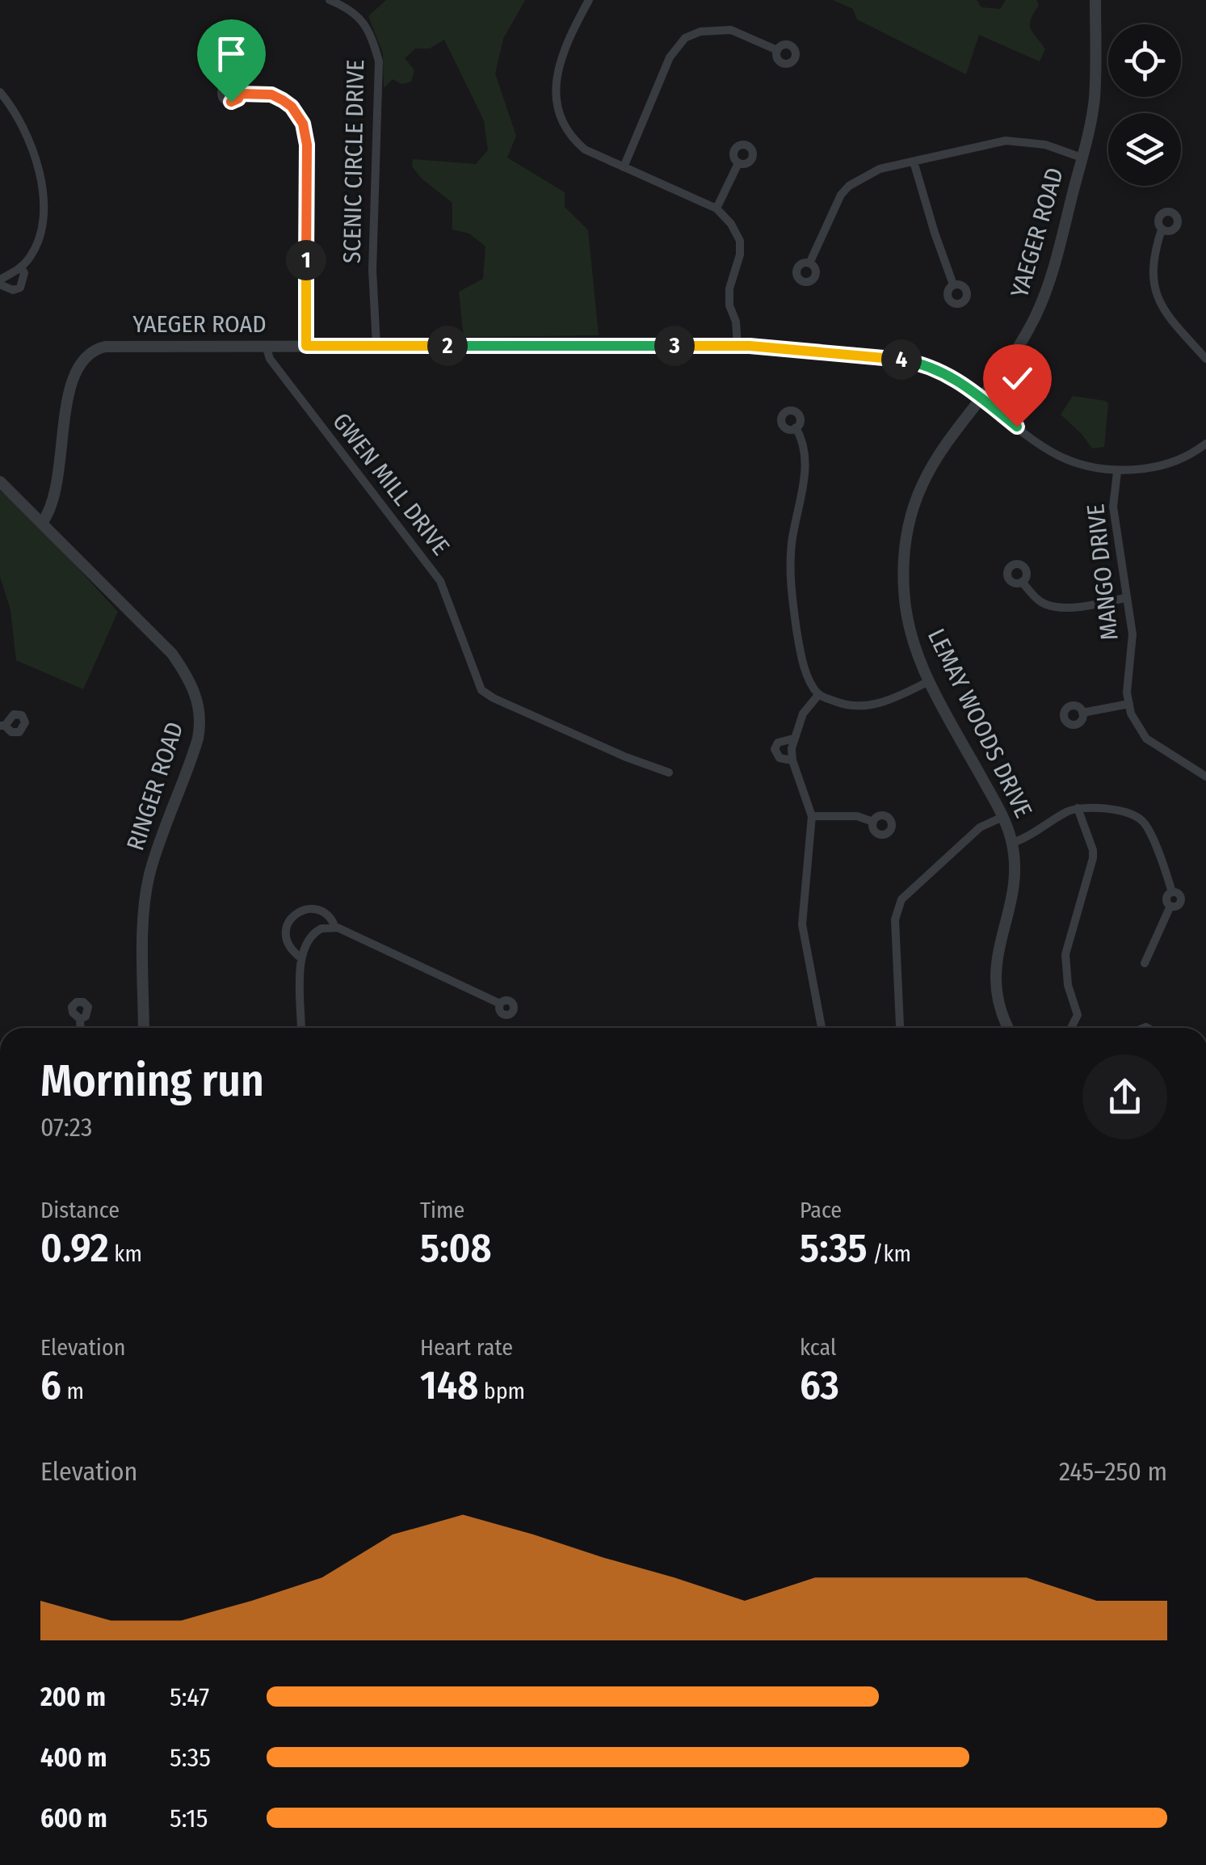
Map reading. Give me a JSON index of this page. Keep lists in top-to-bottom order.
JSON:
{
  "streets": {
    "street": [
      "SCENIC CIRCLE DRIVE",
      "YAEGER ROAD",
      "GWEN MILL DRIVE",
      "MANGO DRIVE",
      "LEMAY WOODS DRIVE",
      "RINGER ROAD"
    ]
  },
  "crossings": [
    ["SCENIC CIRCLE DRIVE", "YAEGER ROAD"],
    ["YAEGER ROAD", "GWEN MILL DRIVE"],
    ["YAEGER ROAD", "LEMAY WOODS DRIVE"],
    ["YAEGER ROAD", "RINGER ROAD"]
  ],
  "page": {
    "pins": [
      "1",
      "2",
      "3",
      "4"
    ],
    "heading": ["Morning run", "07:23"],
    "stats": [
      ["Distance", "0.92 km"],
      ["Time", "5:08"],
      ["Pace", "5:35 /km"],
      ["Elevation", "6 m"],
      ["Heart rate", "148 bpm"],
      ["kcal", "63"]
    ],
    "chart": ["Elevation", "245–250 m"],
    "list": [
      {
        "name": "200 m",
        "note": "5:47"
      },
      {
        "name": "400 m",
        "note": "5:35"
      },
      {
        "name": "600 m",
        "note": "5:15"
      }
    ]
  }
}
